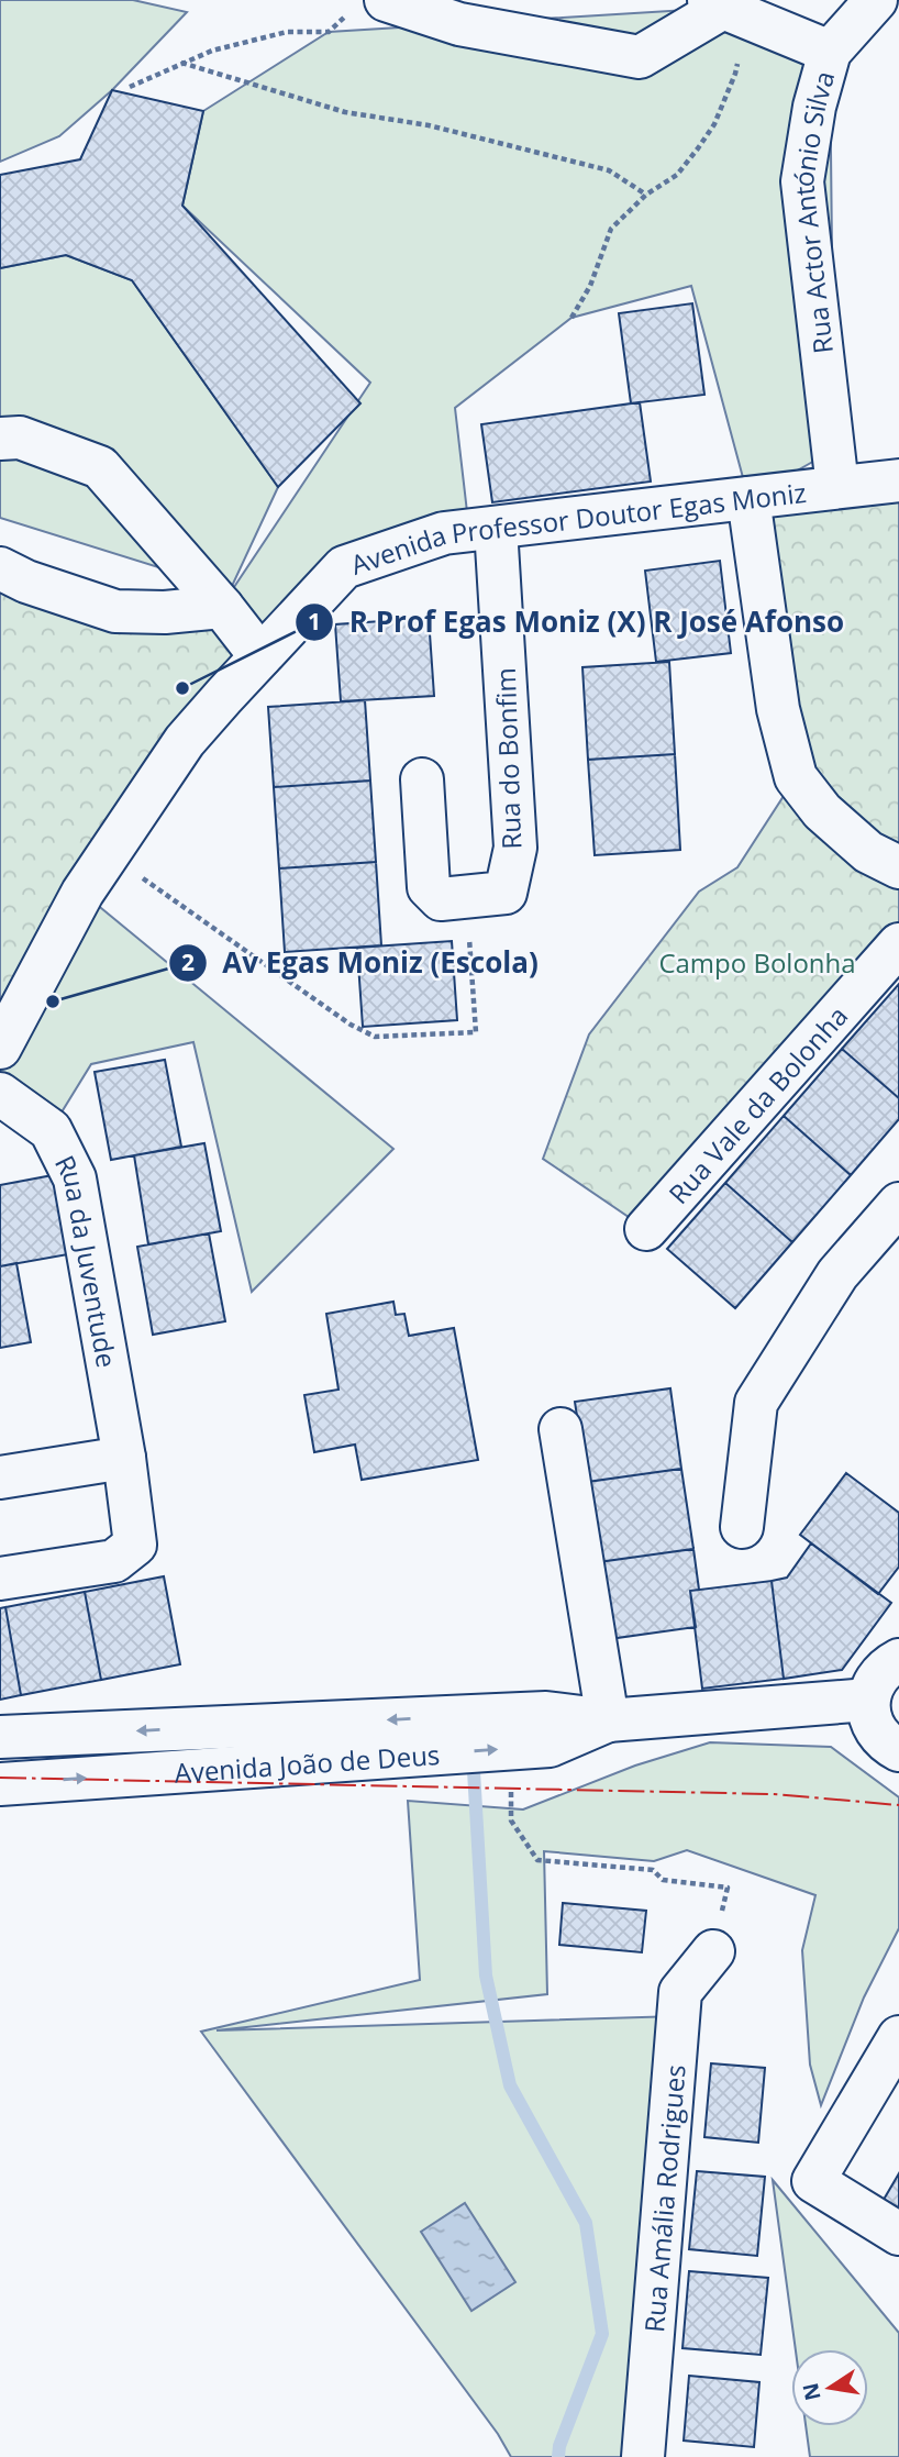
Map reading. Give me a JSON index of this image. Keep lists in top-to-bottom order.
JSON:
{
  "streets": {
    "street": [
      "Rua Actor António Silva",
      "Avenida Professor Doutor Egas Moniz",
      "Rua do Bonfim",
      "Rua Vale da Bolonha",
      "Rua da Juventude",
      "Avenida João de Deus",
      "Rua Amália Rodrigues"
    ]
  },
  "crossings": [
    ["Rua Actor António Silva", "Avenida Professor Doutor Egas Moniz"],
    ["Avenida Professor Doutor Egas Moniz", "Rua do Bonfim"]
  ],
  "parks": ["Campo Bolonha"],
  "places": ["R Prof Egas Moniz (X) R José Afonso", "Av Egas Moniz (Escola)"],
  "north": "left"
}
